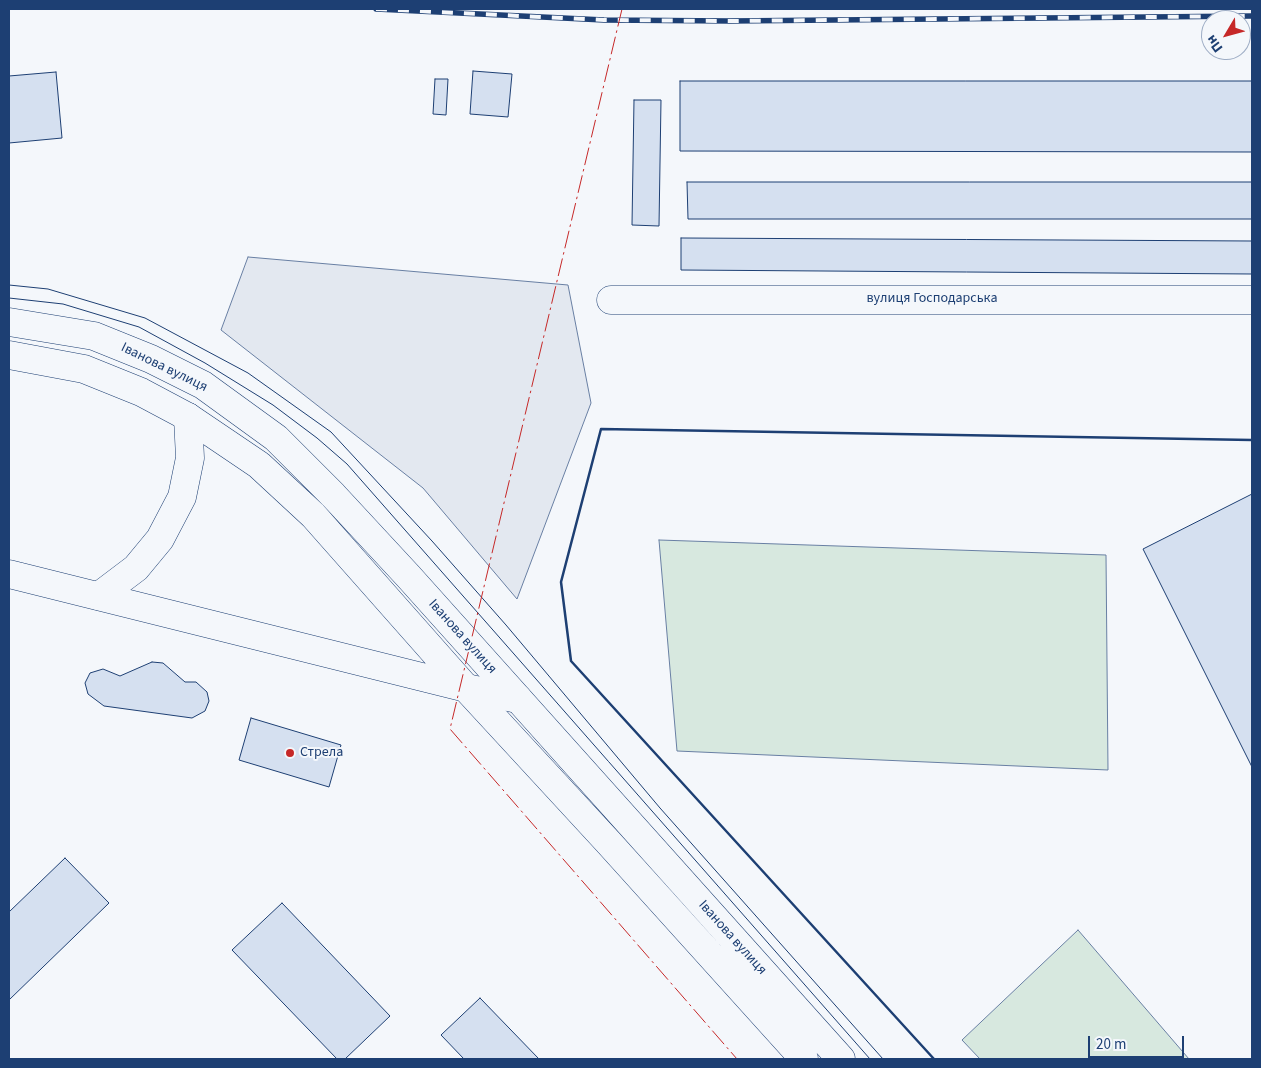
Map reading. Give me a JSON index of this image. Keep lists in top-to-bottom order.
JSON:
{
  "streets": {
    "main road": ["вулиця Господарська", "Іванова вулиця"]
  },
  "places": ["Стрела"],
  "scale_bar": "20 m",
  "north": "bottom left"
}
